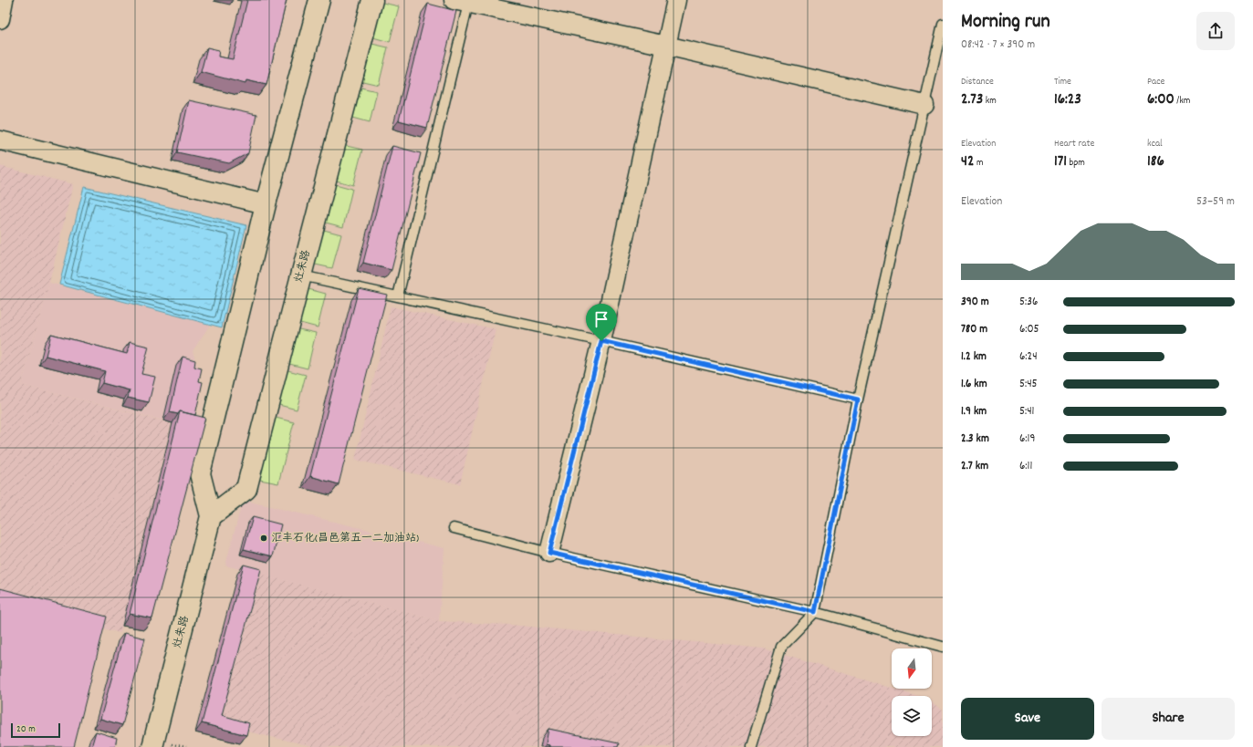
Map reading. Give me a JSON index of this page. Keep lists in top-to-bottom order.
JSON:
{
  "streets": {
    "main road": ["灶朱路"]
  },
  "places": ["汇丰石化(昌邑第五一二加油站)"],
  "scale_bar": "20 m",
  "north": "bottom",
  "page": {
    "heading": ["Morning run", "08:42 · 7 × 390 m"],
    "stats": [
      ["Distance", "2.73 km"],
      ["Time", "16:23"],
      ["Pace", "6:00 /km"],
      ["Elevation", "42 m"],
      ["Heart rate", "171 bpm"],
      ["kcal", "186"]
    ],
    "chart": ["Elevation", "53–59 m"],
    "list": [
      {
        "name": "390 m",
        "note": "5:36"
      },
      {
        "name": "780 m",
        "note": "6:05"
      },
      {
        "name": "1.2 km",
        "note": "6:24"
      },
      {
        "name": "1.6 km",
        "note": "5:45"
      },
      {
        "name": "1.9 km",
        "note": "5:41"
      },
      {
        "name": "2.3 km",
        "note": "6:19"
      },
      {
        "name": "2.7 km",
        "note": "6:11"
      }
    ],
    "buttons": ["Save", "Share"],
    "scale": "20 m"
  }
}
